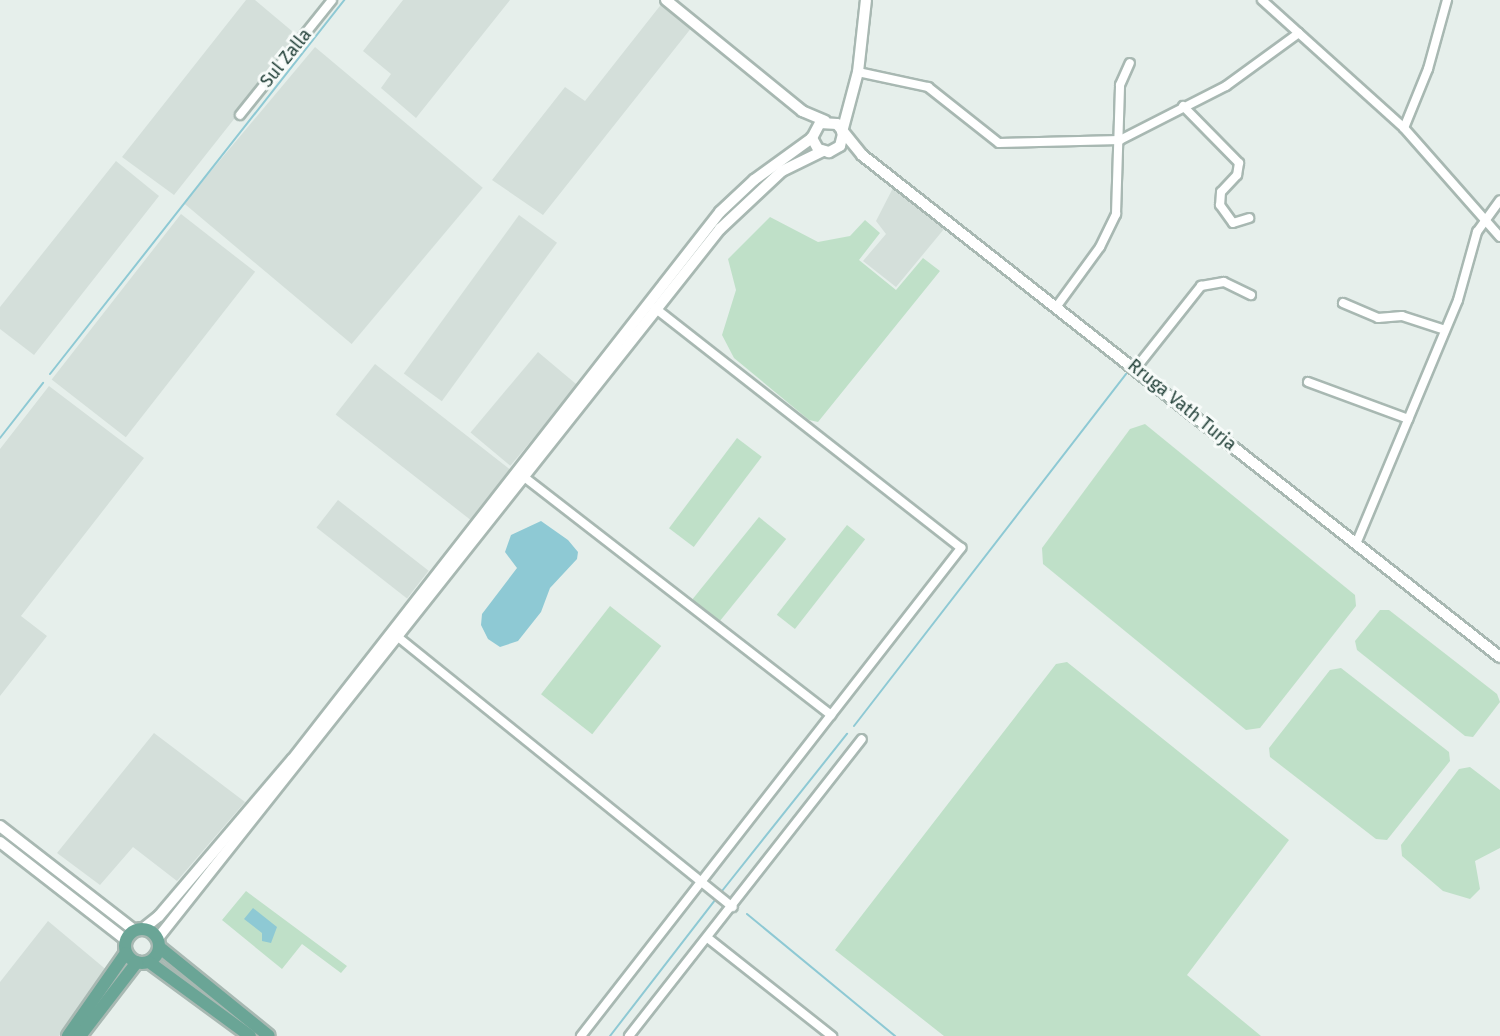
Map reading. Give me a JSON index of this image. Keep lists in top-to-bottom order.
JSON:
{
  "streets": {
    "street": ["Sul Zalla", "Rruga Vath Turja"]
  }
}
